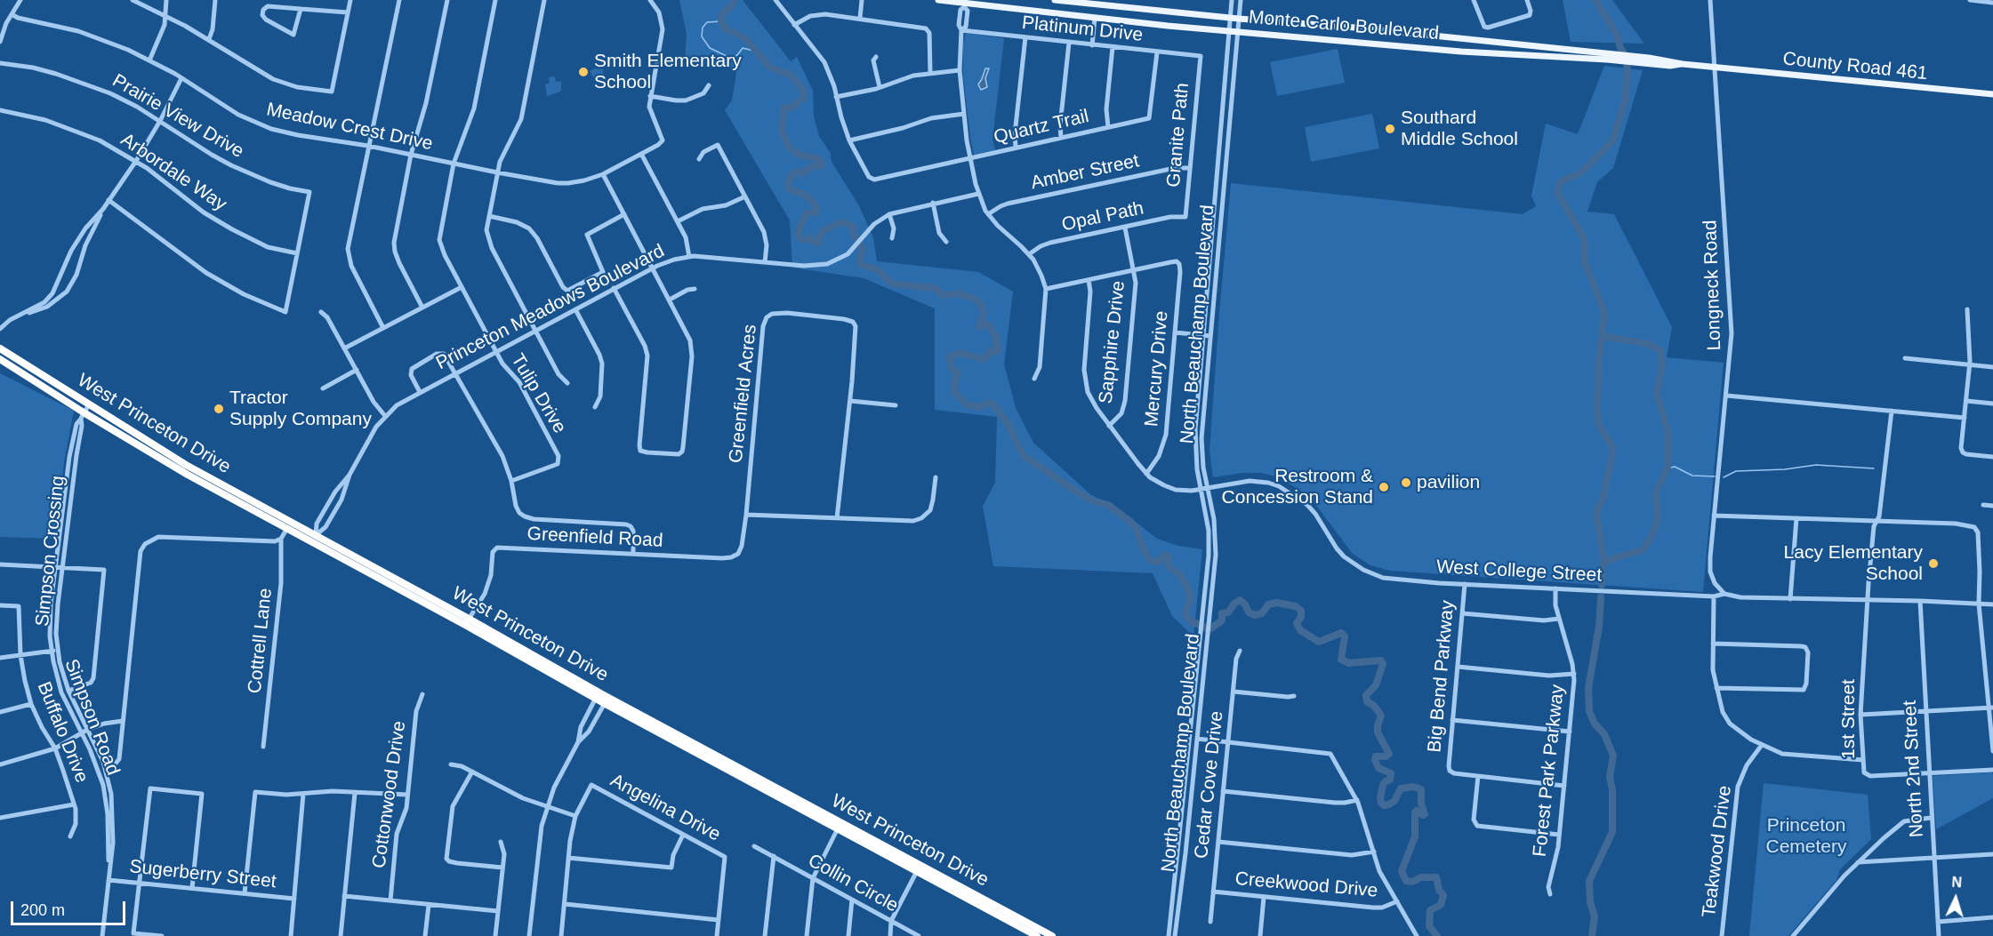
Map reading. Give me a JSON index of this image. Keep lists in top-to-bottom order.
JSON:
{
  "streets": {
    "highway": ["West Princeton Drive"],
    "main road": ["Monte Carlo Boulevard", "County Road 461"],
    "street": [
      "Platinum Drive",
      "Prairie View Drive",
      "Meadow Crest Drive",
      "Quartz Trail",
      "Granite Path",
      "Arbordale Way",
      "Amber Street",
      "Opal Path",
      "Longneck Road",
      "Princeton Meadows Boulevard",
      "North Beauchamp Boulevard",
      "Sapphire Drive",
      "Mercury Drive",
      "Tulip Drive",
      "Greenfield Acres",
      "Greenfield Road",
      "Simpson Crossing",
      "West College Street",
      "Cottrell Lane",
      "Big Bend Parkway",
      "Simpson Road",
      "1st Street",
      "Buffalo Drive",
      "North 2nd Street",
      "Forest Park Parkway",
      "Cedar Cove Drive",
      "Cottonwood Drive",
      "Angelina Drive",
      "Teakwood Drive",
      "Sugerberry Street",
      "Collin Circle",
      "Creekwood Drive"
    ]
  },
  "crossings": [
    ["Monte Carlo Boulevard", "County Road 461"],
    ["Monte Carlo Boulevard", "Longneck Road"],
    ["Monte Carlo Boulevard", "North Beauchamp Boulevard"],
    ["Platinum Drive", "Quartz Trail"],
    ["Platinum Drive", "Granite Path"],
    ["County Road 461", "Longneck Road"],
    ["Prairie View Drive", "Arbordale Way"],
    ["Granite Path", "Amber Street"],
    ["Granite Path", "Opal Path"],
    ["Opal Path", "Sapphire Drive"],
    ["Longneck Road", "West College Street"],
    ["Princeton Meadows Boulevard", "Tulip Drive"],
    ["Princeton Meadows Boulevard", "West Princeton Drive"],
    ["North Beauchamp Boulevard", "West College Street"],
    ["Sapphire Drive", "Mercury Drive"],
    ["Mercury Drive", "West College Street"],
    ["Greenfield Acres", "Greenfield Road"],
    ["West Princeton Drive", "Greenfield Road"],
    ["West Princeton Drive", "Simpson Crossing"],
    ["West Princeton Drive", "Simpson Road"],
    ["Simpson Crossing", "Simpson Road"],
    ["West College Street", "Big Bend Parkway"],
    ["West College Street", "1st Street"],
    ["West College Street", "North 2nd Street"],
    ["West College Street", "Forest Park Parkway"],
    ["Cottrell Lane", "Simpson Road"],
    ["Simpson Road", "Sugerberry Street"],
    ["1st Street", "North 2nd Street"],
    ["Cedar Cove Drive", "Creekwood Drive"]
  ],
  "parks": ["Princeton Cemetery"],
  "places": [
    "Smith Elementary School",
    "Southard Middle School",
    "Tractor Supply Company",
    "pavilion",
    "Restroom & Concession Stand",
    "Lacy Elementary School"
  ],
  "scale_bar": "200 m",
  "north": "top"
}
